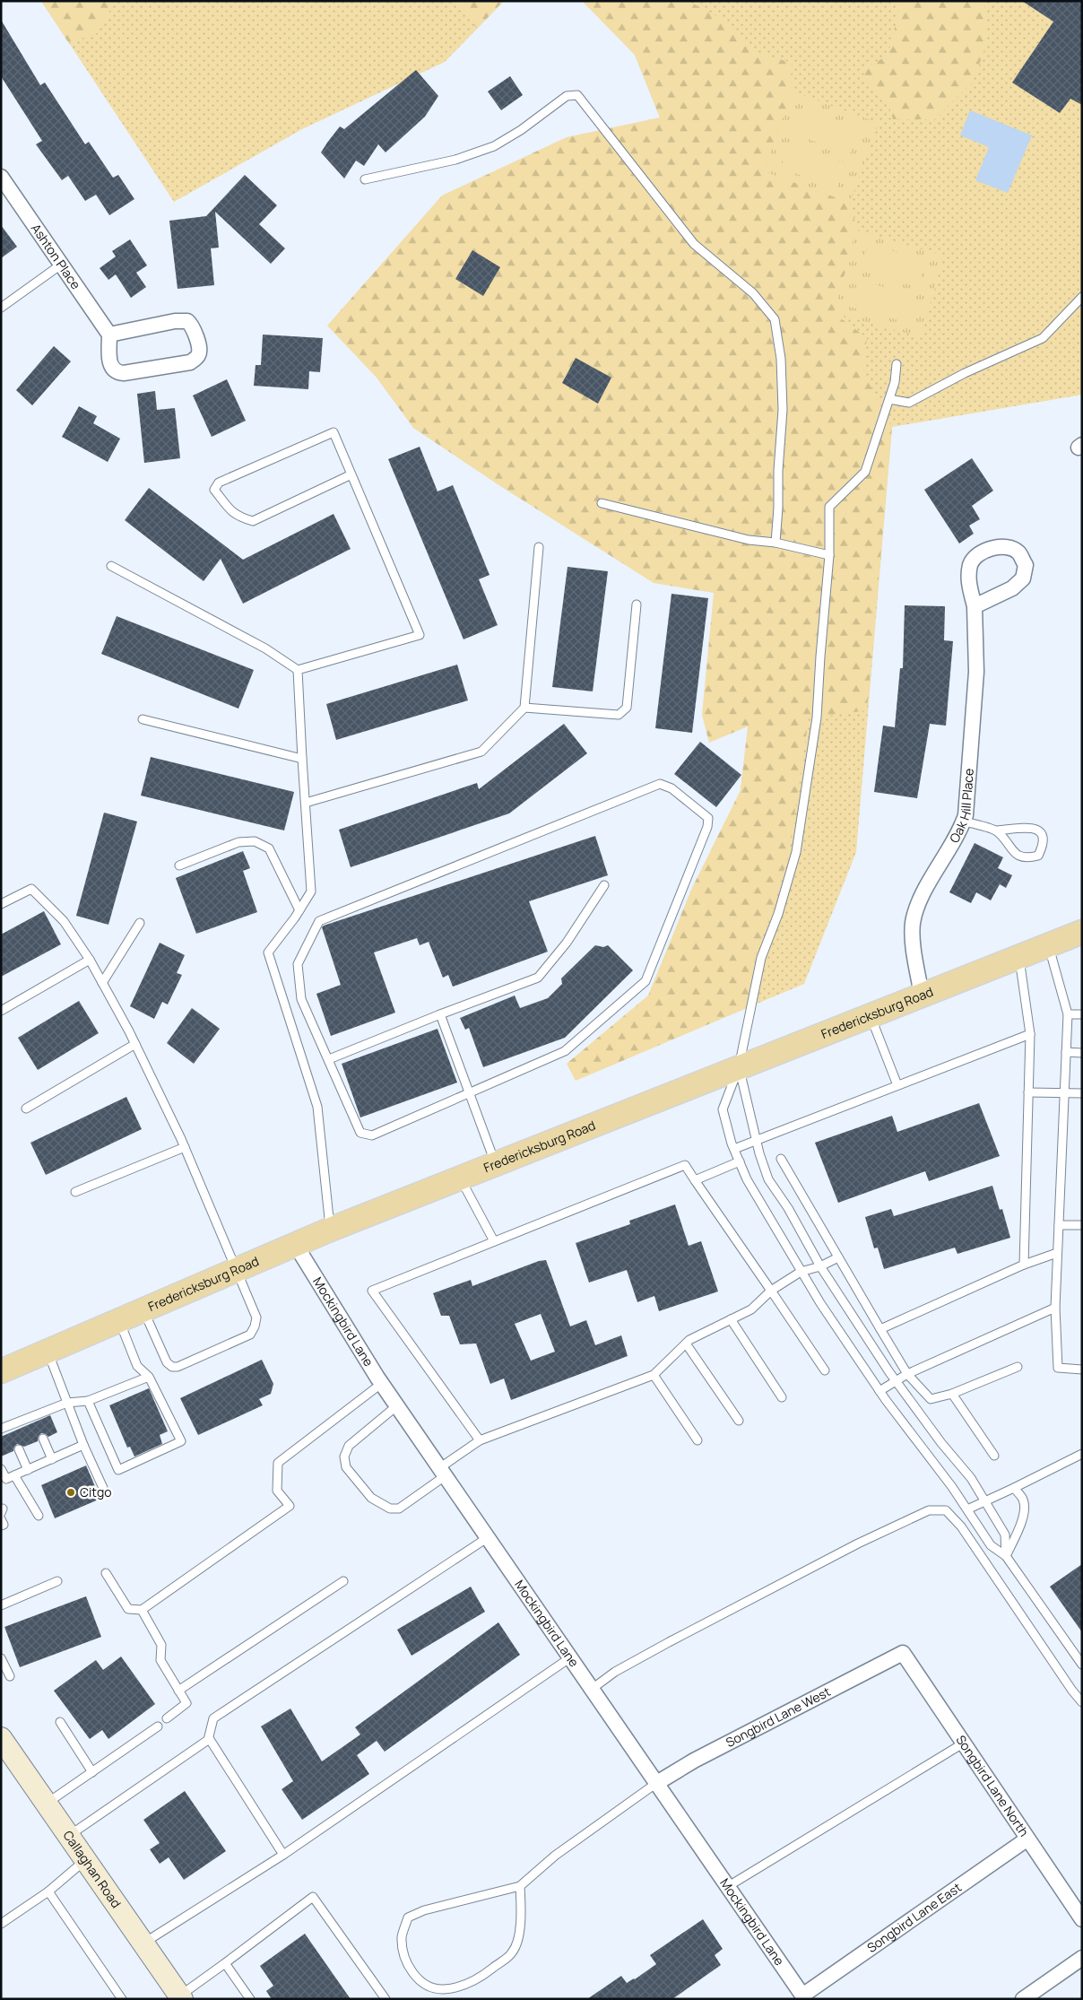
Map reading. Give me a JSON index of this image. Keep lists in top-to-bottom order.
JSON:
{
  "streets": {
    "main road": ["Fredericksburg Road", "Callaghan Road"],
    "street": [
      "Ashton Place",
      "Oak Hill Place",
      "Mockingbird Lane",
      "Songbird Lane West",
      "Songbird Lane North",
      "Songbird Lane East"
    ]
  },
  "crossings": [
    ["Oak Hill Place", "Fredericksburg Road"],
    ["Fredericksburg Road", "Mockingbird Lane"],
    ["Mockingbird Lane", "Songbird Lane West"],
    ["Mockingbird Lane", "Songbird Lane East"],
    ["Songbird Lane West", "Songbird Lane North"],
    ["Songbird Lane North", "Songbird Lane East"]
  ],
  "places": ["Citgo"]
}
